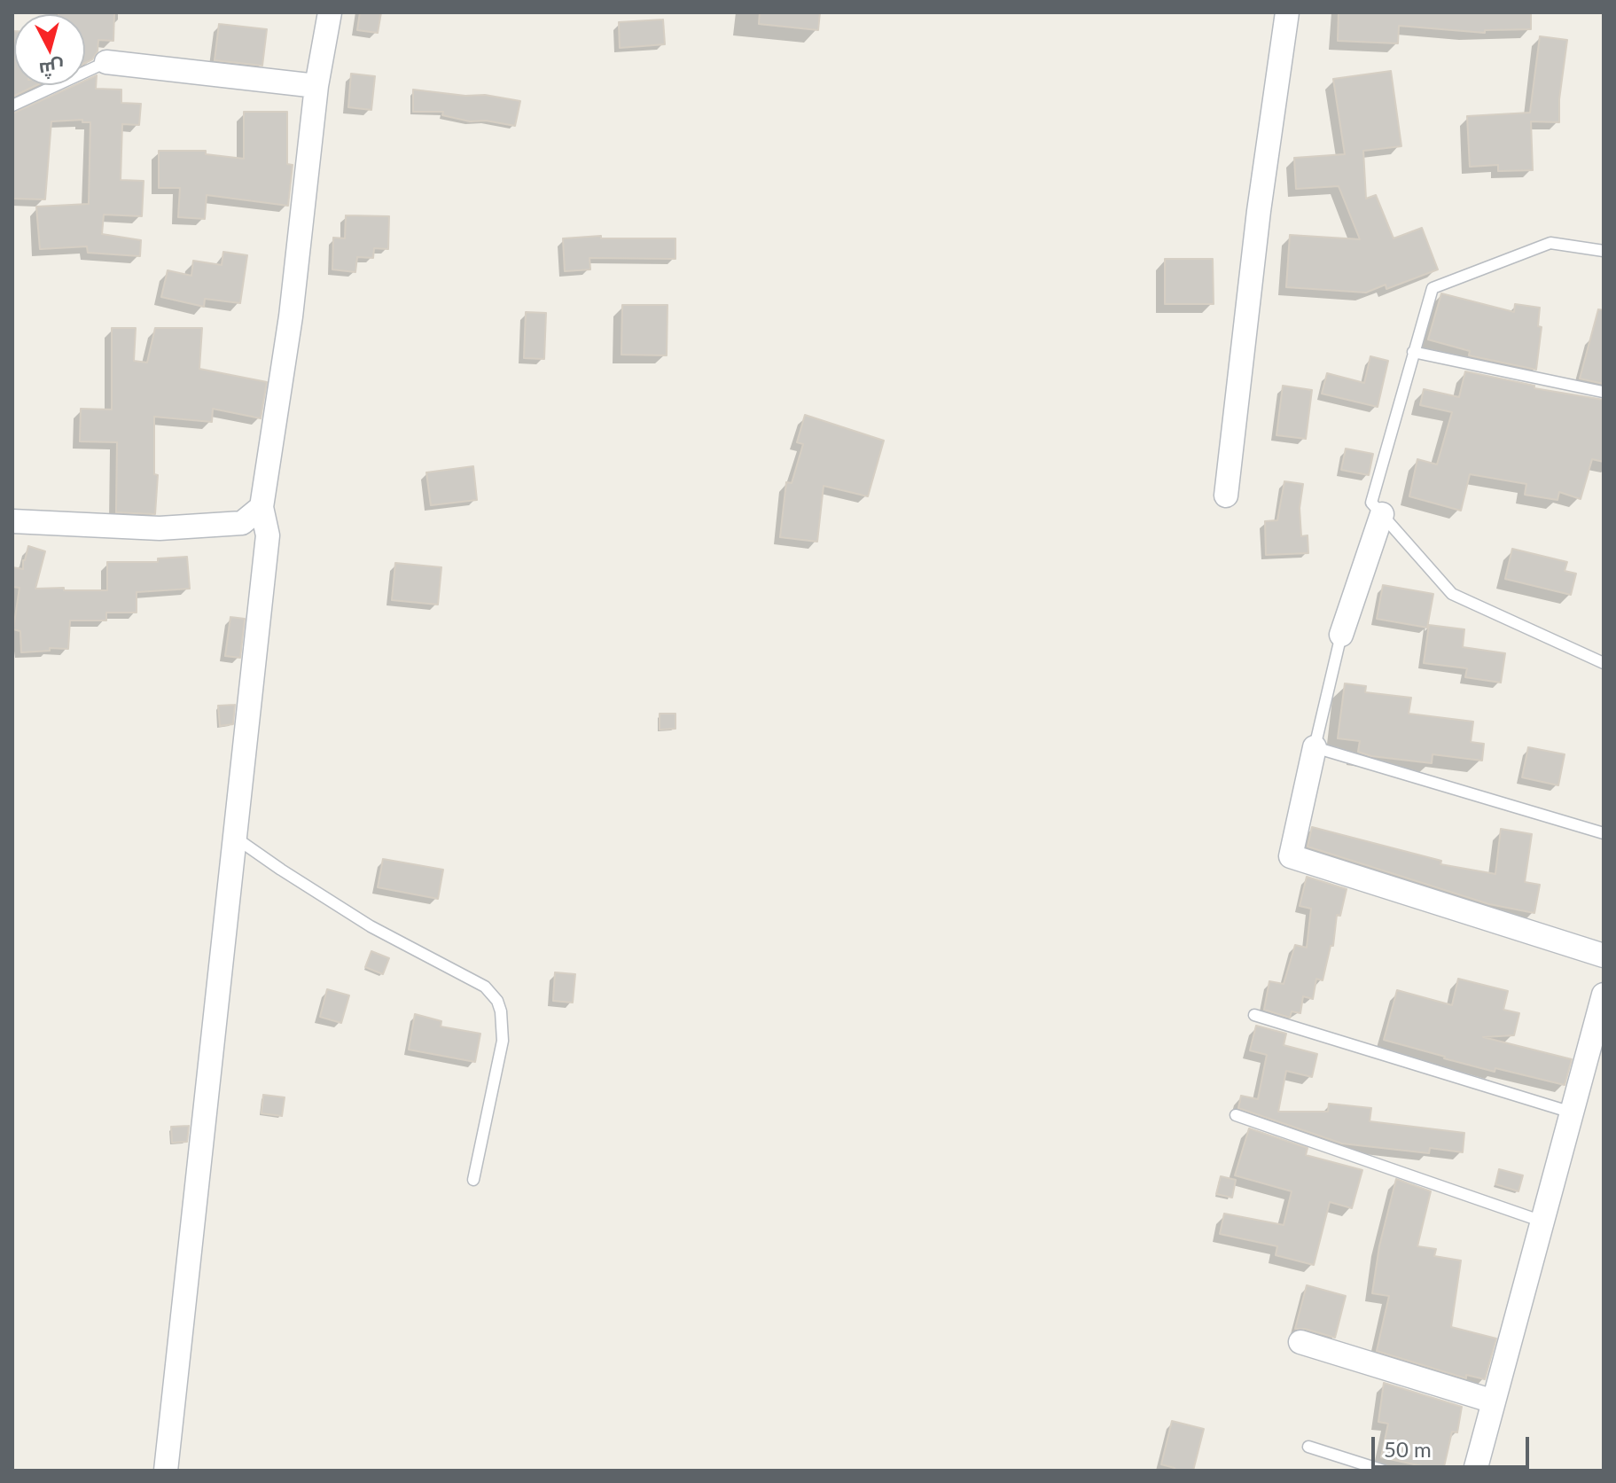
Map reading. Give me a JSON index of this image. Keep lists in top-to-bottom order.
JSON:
{
  "scale_bar": "50 m",
  "north": "bottom"
}
